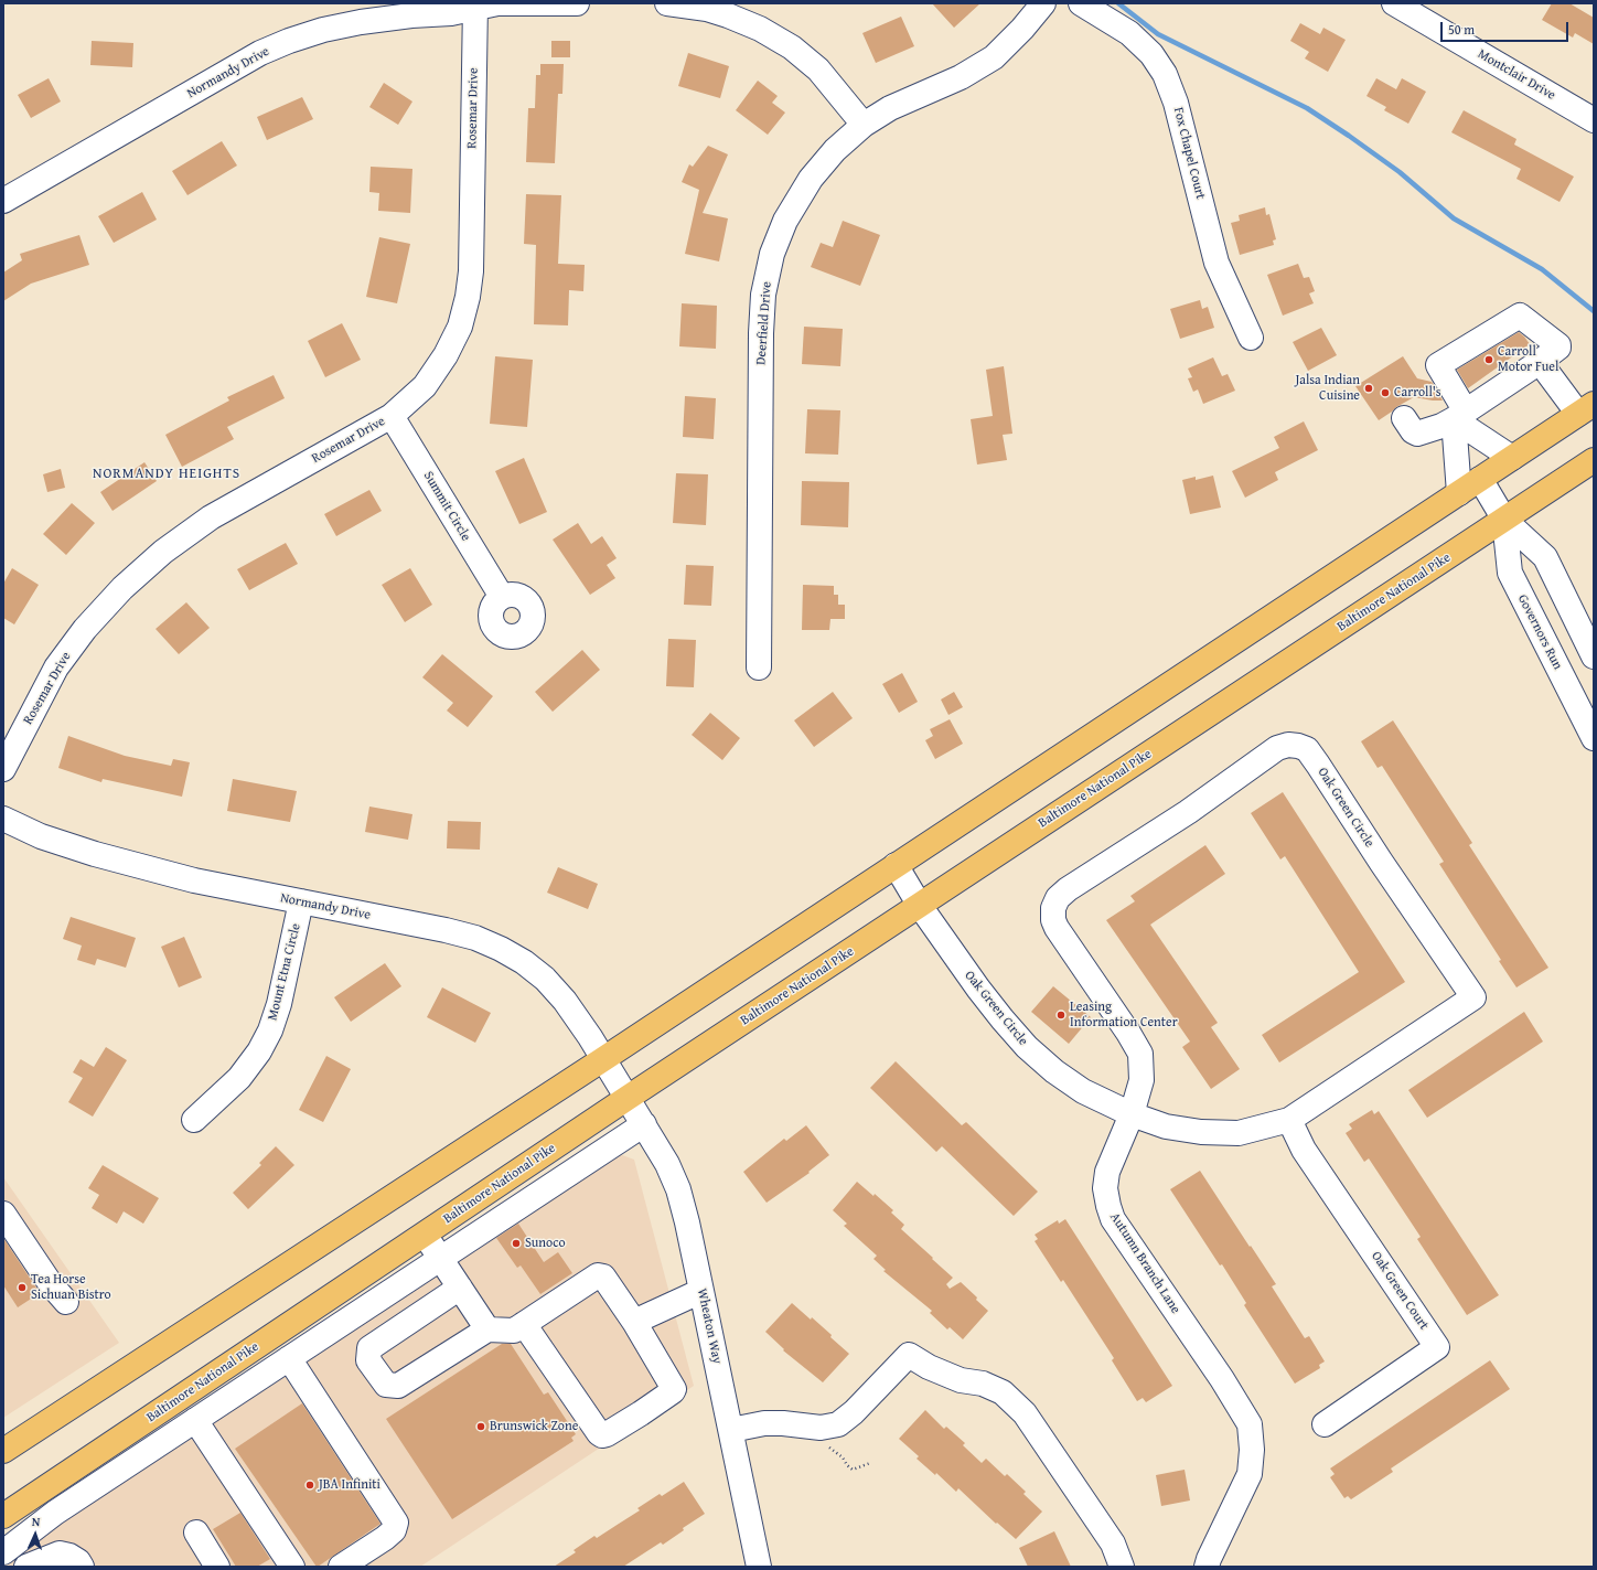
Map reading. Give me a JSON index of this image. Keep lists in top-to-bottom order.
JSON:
{
  "streets": {
    "main road": ["Baltimore National Pike"],
    "street": [
      "Normandy Drive",
      "Montclair Drive",
      "Rosemar Drive",
      "Fox Chapel Court",
      "Deerfield Drive",
      "Summit Circle",
      "Governors Run",
      "Oak Green Circle",
      "Mount Etna Circle",
      "Autumn Branch Lane",
      "Oak Green Court",
      "Wheaton Way"
    ]
  },
  "crossings": [
    ["Normandy Drive", "Rosemar Drive"],
    ["Normandy Drive", "Baltimore National Pike"],
    ["Normandy Drive", "Mount Etna Circle"],
    ["Normandy Drive", "Wheaton Way"],
    ["Rosemar Drive", "Summit Circle"],
    ["Baltimore National Pike", "Governors Run"],
    ["Baltimore National Pike", "Oak Green Circle"],
    ["Baltimore National Pike", "Wheaton Way"],
    ["Oak Green Circle", "Autumn Branch Lane"],
    ["Oak Green Circle", "Oak Green Court"]
  ],
  "districts": ["NORMANDY HEIGHTS"],
  "places": [
    "Carroll Motor Fuel",
    "Jalsa Indian Cuisine",
    "Carroll's",
    "Leasing Information Center",
    "Sunoco",
    "Tea Horse Sichuan Bistro",
    "Brunswick Zone",
    "JBA Infiniti"
  ],
  "scale_bar": "50 m",
  "north": "top"
}
